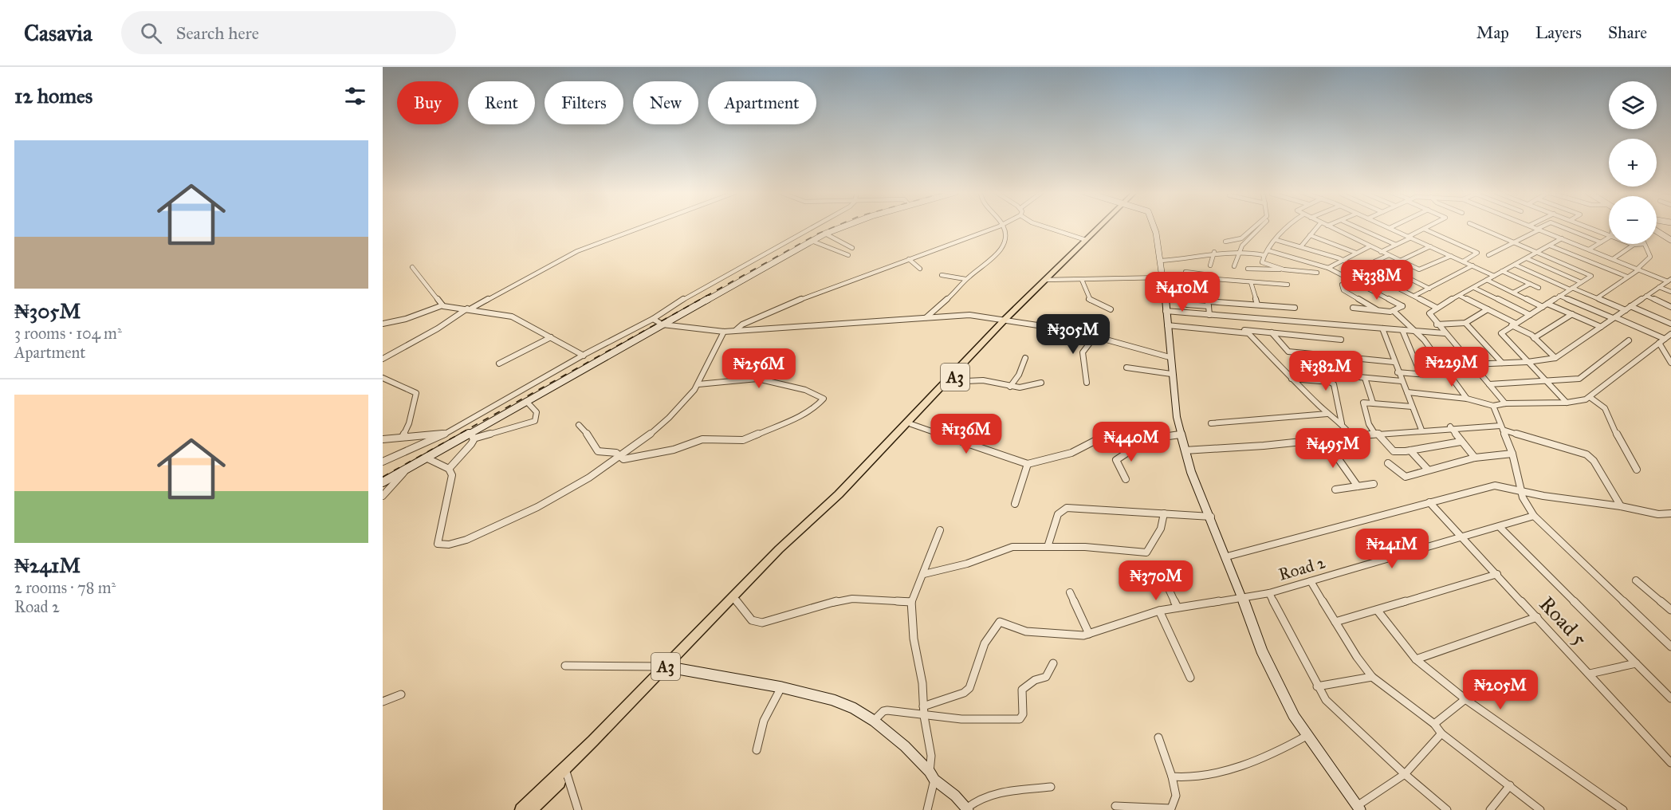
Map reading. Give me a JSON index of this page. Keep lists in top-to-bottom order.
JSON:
{
  "streets": {
    "main road": ["A3"],
    "street": ["Road 2", "Road 5"]
  },
  "crossings": [
    ["Road 2", "Road 5"]
  ],
  "page": {
    "header": "Casavia",
    "search": "Search here",
    "nav": ["Map", "Layers", "Share"],
    "heading": "12 homes",
    "map_buttons": ["+", "−"],
    "chip": [
      "Buy",
      "Rent",
      "Filters",
      "New",
      "Apartment"
    ],
    "list": [
      {
        "name": "₦305M",
        "note": "3 rooms · 104 m² · Apartment"
      },
      {
        "name": "₦241M",
        "note": "2 rooms · 78 m² · Road 2"
      }
    ],
    "price": [
      "₦338M",
      "₦410M",
      "₦305M",
      "₦229M",
      "₦256M",
      "₦382M",
      "₦136M",
      "₦440M",
      "₦495M",
      "₦241M",
      "₦370M",
      "₦205M"
    ]
  }
}
